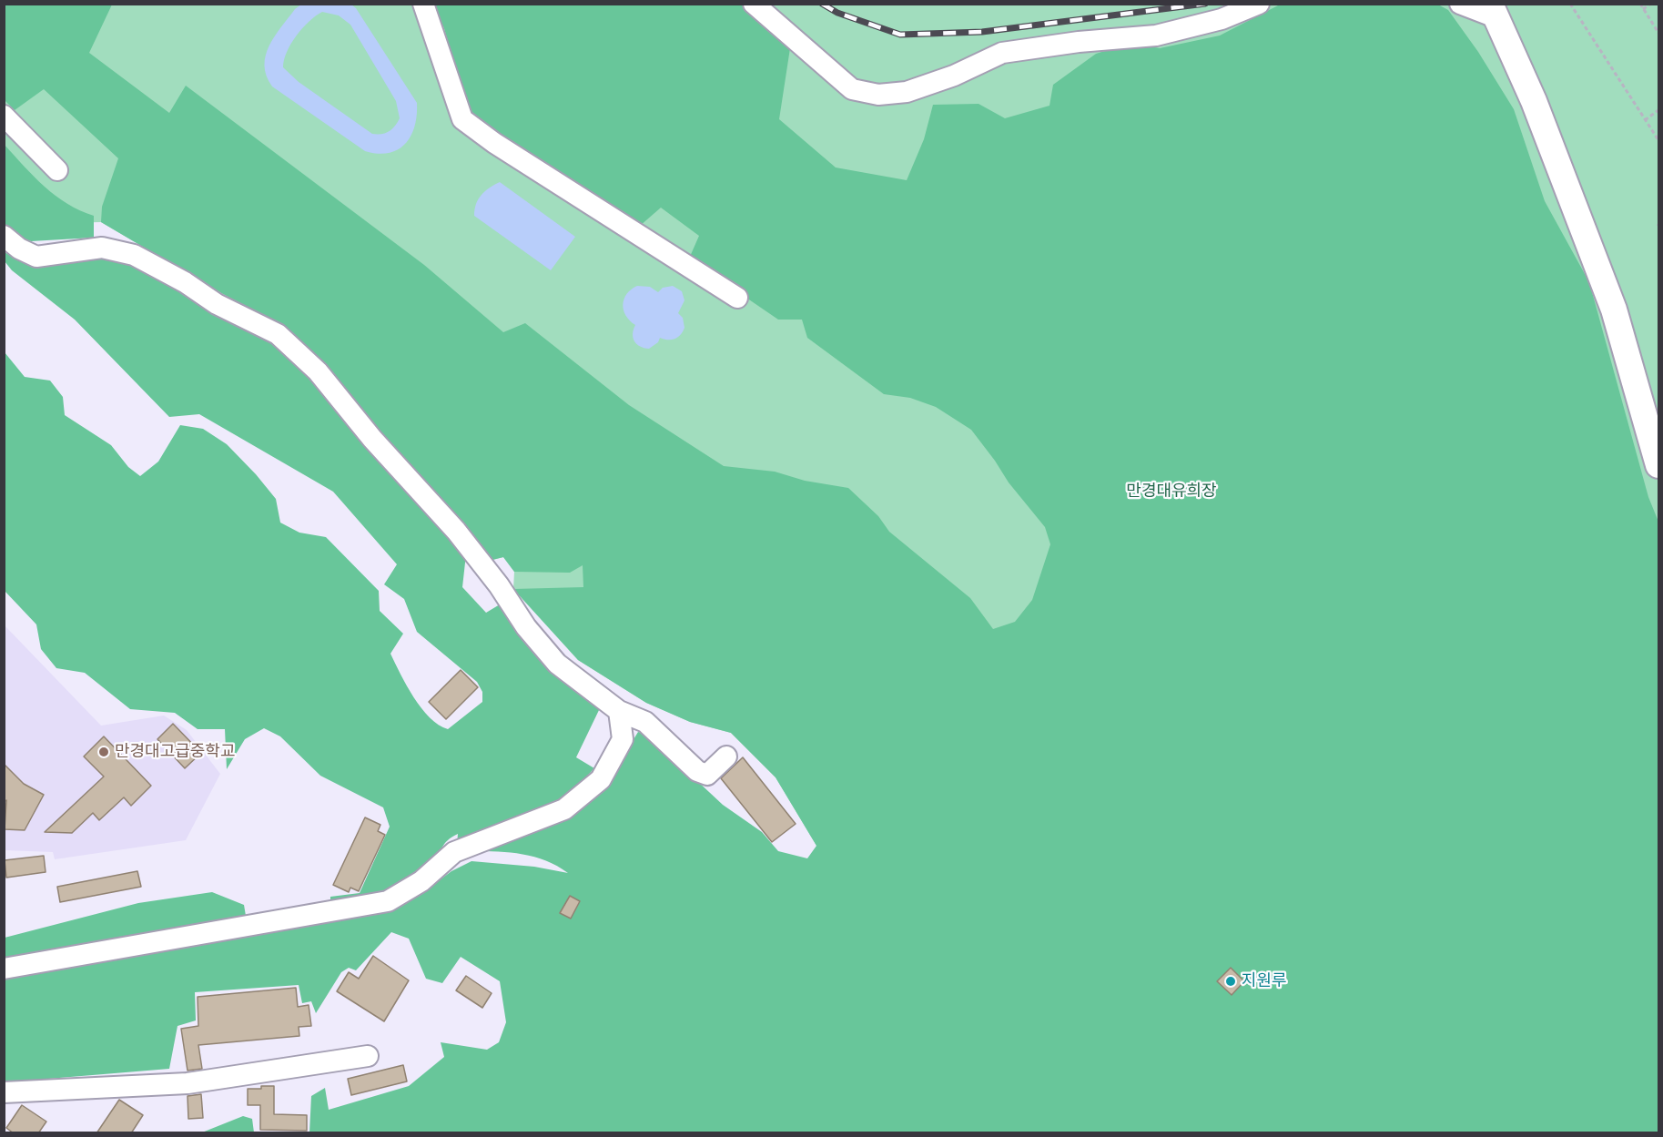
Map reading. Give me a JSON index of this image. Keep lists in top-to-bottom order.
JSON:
{
  "parks": ["만경대유희장"],
  "places": ["만경대고급중학교", "지원루"]
}
